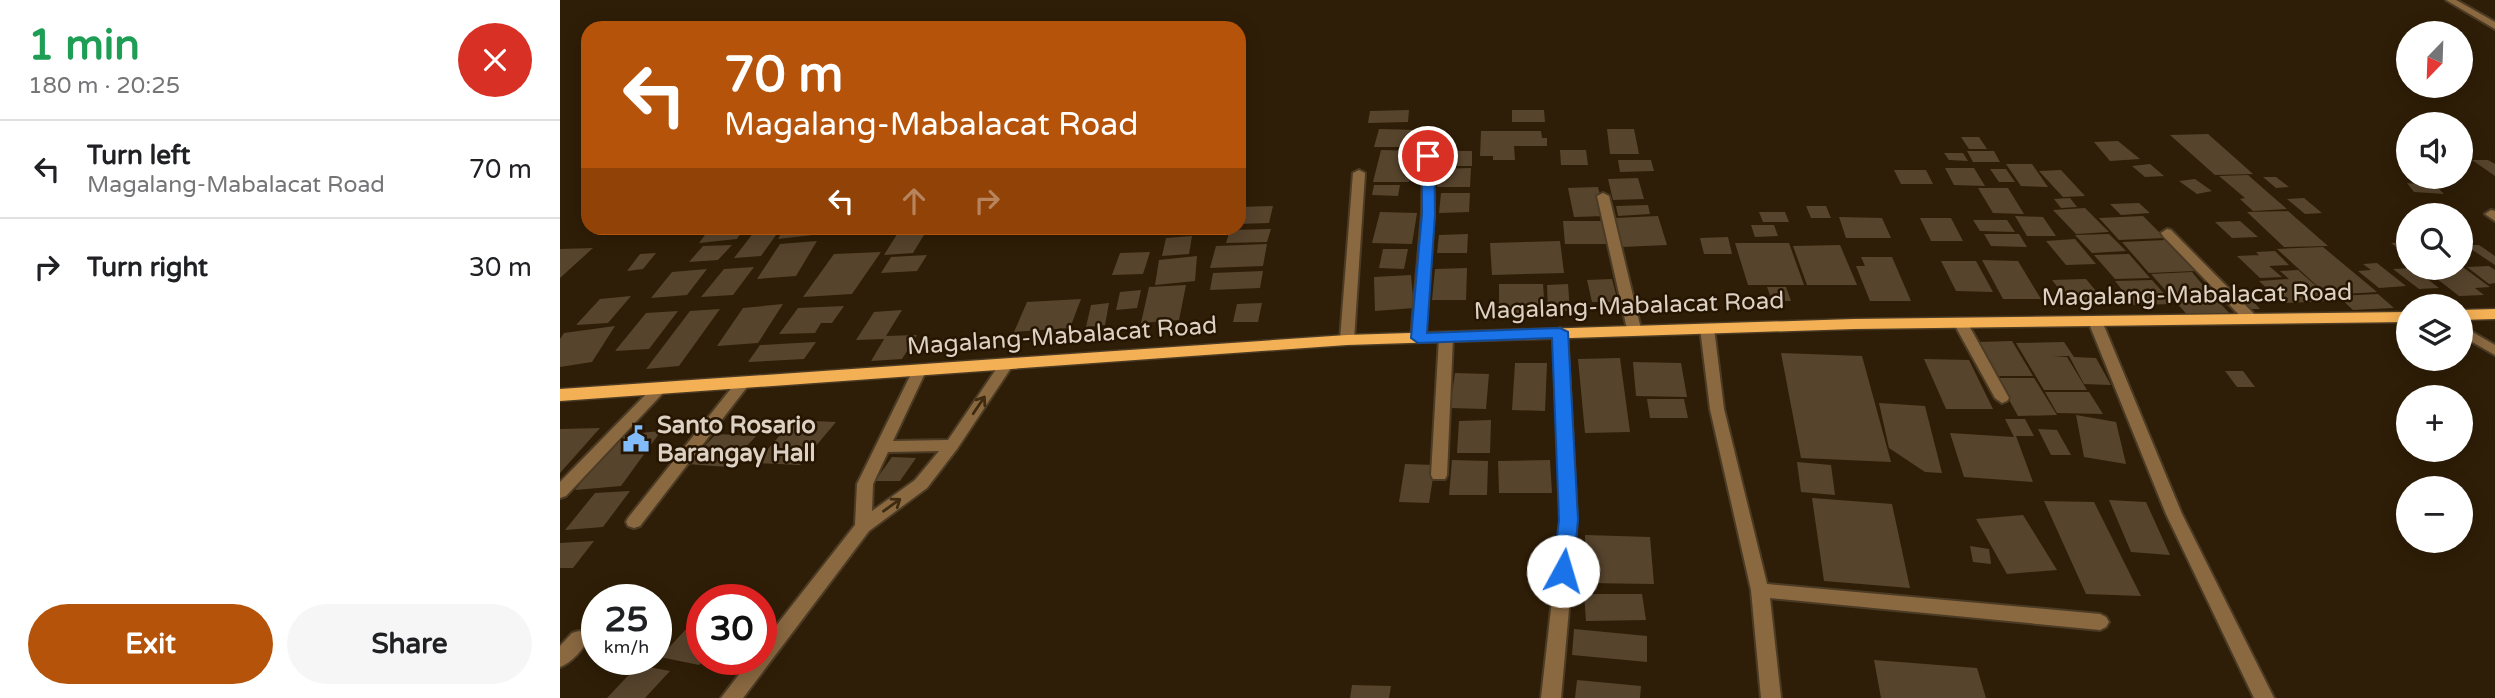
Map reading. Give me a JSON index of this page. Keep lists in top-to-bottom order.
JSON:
{
  "streets": {
    "main road": ["Magalang-Mabalacat Road"]
  },
  "places": {
    "public building": ["Santo Rosario Barangay Hall"]
  },
  "north": "bottom left",
  "page": {
    "heading": ["1 min", "180 m · 20:25"],
    "map_buttons": ["+", "−"],
    "turn": ["70 m", "Magalang-Mabalacat Road"],
    "list": [
      {
        "name": "Turn left",
        "note": "Magalang-Mabalacat Road",
        "value": "70 m"
      },
      {
        "name": "Turn right",
        "value": "30 m"
      }
    ],
    "speed": "25 km/h",
    "limit": "30",
    "buttons": ["Exit", "Share"]
  }
}
